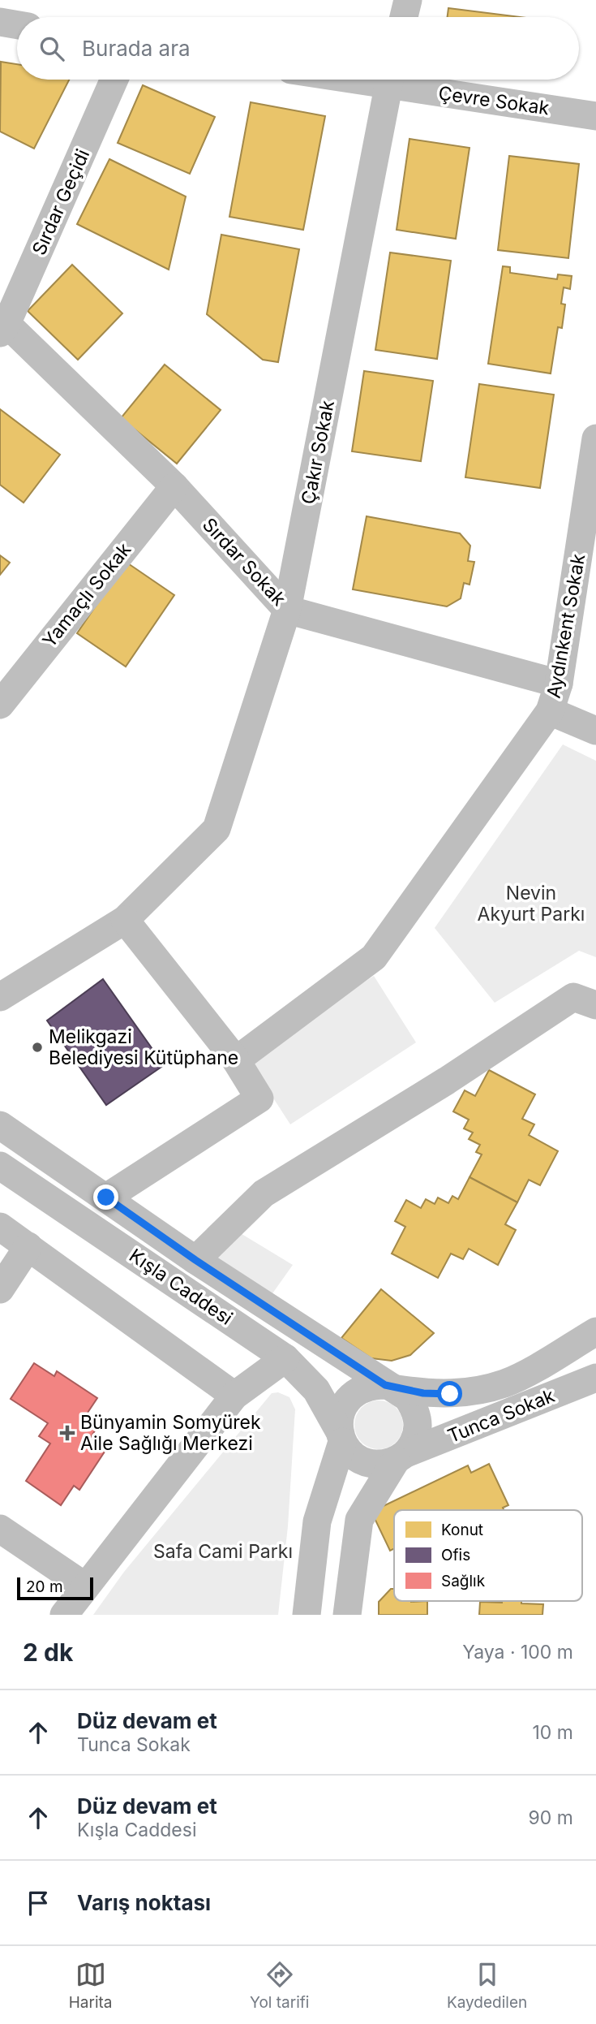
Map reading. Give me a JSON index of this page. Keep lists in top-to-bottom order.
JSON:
{
  "streets": {
    "street": [
      "Çevre Sokak",
      "Sırdar Geçidi",
      "Çakır Sokak",
      "Sırdar Sokak",
      "Yamaçlı Sokak",
      "Aydınkent Sokak",
      "Kışla Caddesi",
      "Tunca Sokak"
    ]
  },
  "crossings": [
    ["Sırdar Geçidi", "Sırdar Sokak"],
    ["Çakır Sokak", "Sırdar Sokak"],
    ["Sırdar Sokak", "Yamaçlı Sokak"],
    ["Sırdar Sokak", "Aydınkent Sokak"],
    ["Kışla Caddesi", "Tunca Sokak"]
  ],
  "parks": ["Nevin Akyurt Parkı", "Safa Cami Parkı"],
  "places": {
    "other": ["Melikgazi Belediyesi Kütüphane"],
    "health": ["Bünyamin Somyürek Aile Sağlığı Merkezi"]
  },
  "legend": ["Konut", "Ofis", "Sağlık"],
  "scale_bar": "20 m",
  "page": {
    "search": "Burada ara",
    "scale": "20 m",
    "heading": ["2 dk", "Yaya · 100 m"],
    "list": [
      ["Düz devam et", "Tunca Sokak", "10 m"],
      ["Düz devam et", "Kışla Caddesi", "90 m"],
      "Varış noktası"
    ],
    "nav": ["Harita", "Yol tarifi", "Kaydedilen"]
  }
}
